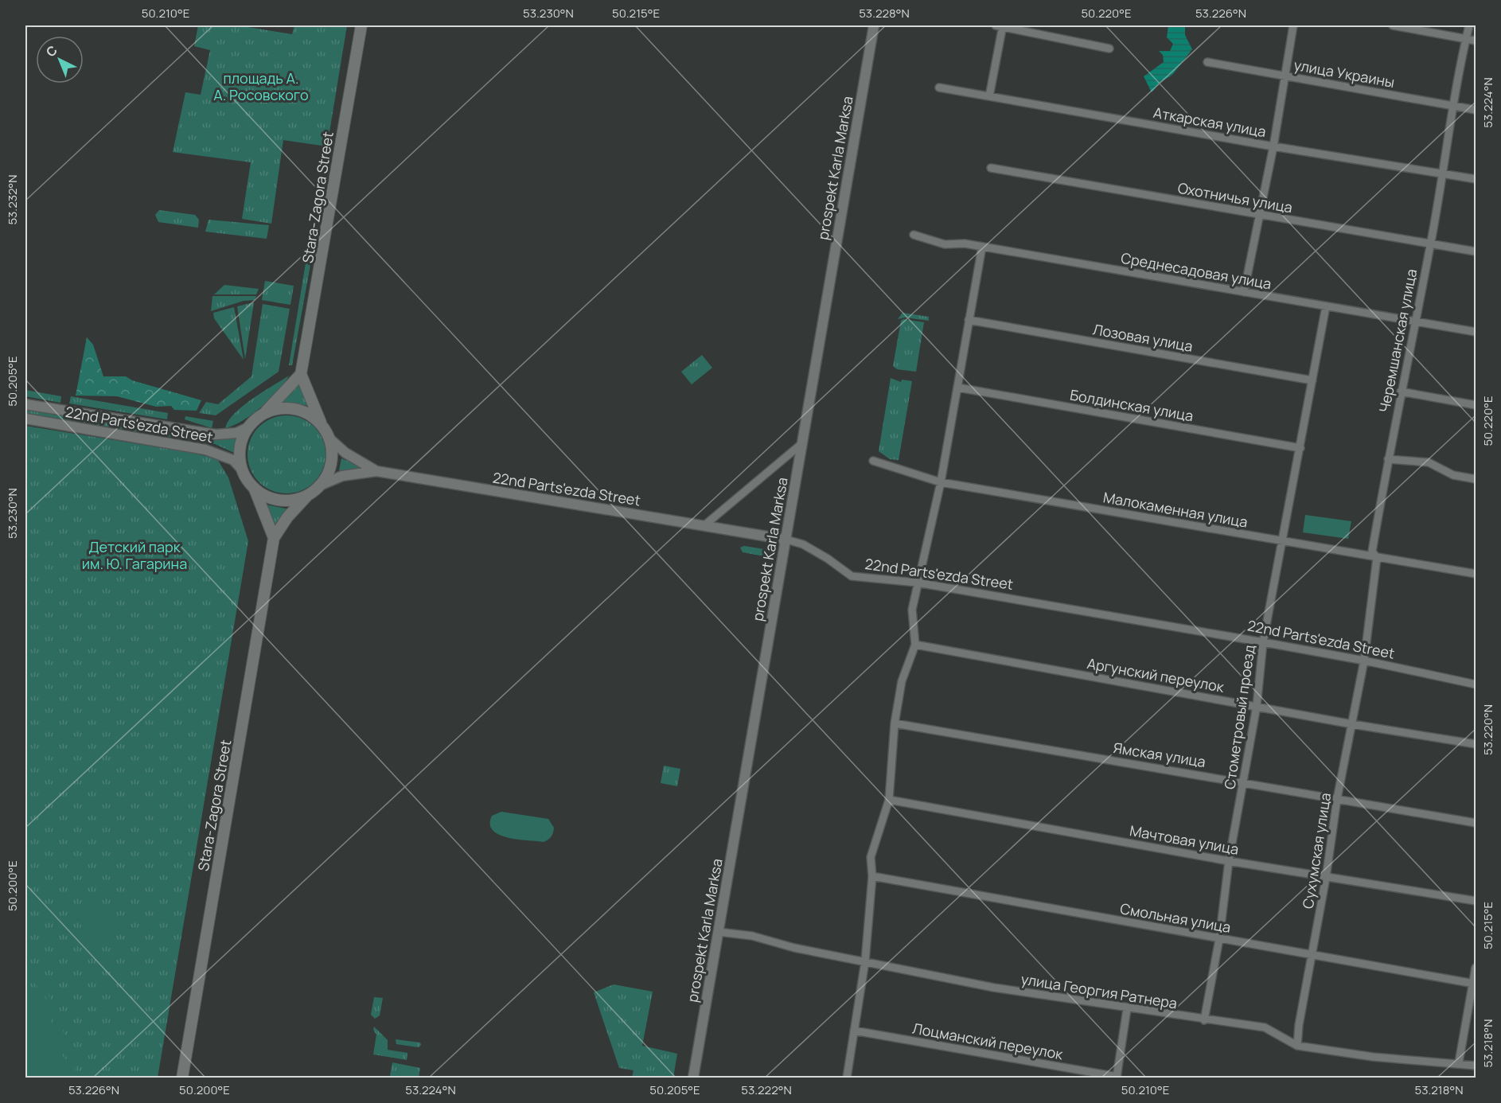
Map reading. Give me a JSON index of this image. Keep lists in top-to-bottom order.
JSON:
{
  "streets": {
    "main road": ["Stara-Zagora Street"],
    "street": [
      "улица Украины",
      "Аткарская улица",
      "prospekt Karla Marksa",
      "Охотничья улица",
      "Среднесадовая улица",
      "Лозовая улица",
      "Черемшанская улица",
      "Болдинская улица",
      "22nd Parts'ezda Street",
      "Малокаменная улица",
      "Аргунский переулок",
      "Стометровый проезд",
      "Ямская улица",
      "Мачтовая улица",
      "Сухумская улица",
      "Смольная улица",
      "улица Георгия Ратнера",
      "Лоцманский переулок"
    ]
  },
  "crossings": [
    ["улица Украины", "Черемшанская улица"],
    ["Аткарская улица", "Черемшанская улица"],
    ["prospekt Karla Marksa", "22nd Parts'ezda Street"],
    ["prospekt Karla Marksa", "улица Георгия Ратнера"],
    ["Stara-Zagora Street", "22nd Parts'ezda Street"],
    ["Охотничья улица", "Черемшанская улица"],
    ["Среднесадовая улица", "Черемшанская улица"],
    ["Среднесадовая улица", "Стометровый проезд"],
    ["Лозовая улица", "Стометровый проезд"],
    ["Черемшанская улица", "22nd Parts'ezda Street"],
    ["Черемшанская улица", "Малокаменная улица"],
    ["Черемшанская улица", "Сухумская улица"],
    ["Болдинская улица", "Стометровый проезд"],
    ["22nd Parts'ezda Street", "Стометровый проезд"],
    ["22nd Parts'ezda Street", "Сухумская улица"],
    ["Малокаменная улица", "Стометровый проезд"],
    ["Аргунский переулок", "Стометровый проезд"],
    ["Аргунский переулок", "Сухумская улица"],
    ["Стометровый проезд", "Ямская улица"],
    ["Стометровый проезд", "Мачтовая улица"],
    ["Стометровый проезд", "Смольная улица"],
    ["Стометровый проезд", "улица Георгия Ратнера"],
    ["Ямская улица", "Сухумская улица"],
    ["Мачтовая улица", "Сухумская улица"],
    ["Сухумская улица", "Смольная улица"],
    ["Сухумская улица", "улица Георгия Ратнера"]
  ],
  "parks": ["площадь А. А. Росовского", "Детский парк им. Ю. Гагарина"],
  "north": "top left",
  "coordinates": [
    "50.210°E",
    "53.230°N",
    "50.215°E",
    "53.228°N",
    "50.220°E",
    "53.226°N",
    "53.224°N",
    "53.232°N",
    "50.205°E",
    "53.220°N",
    "50.200°E",
    "53.218°N",
    "53.222°N"
  ]
}
